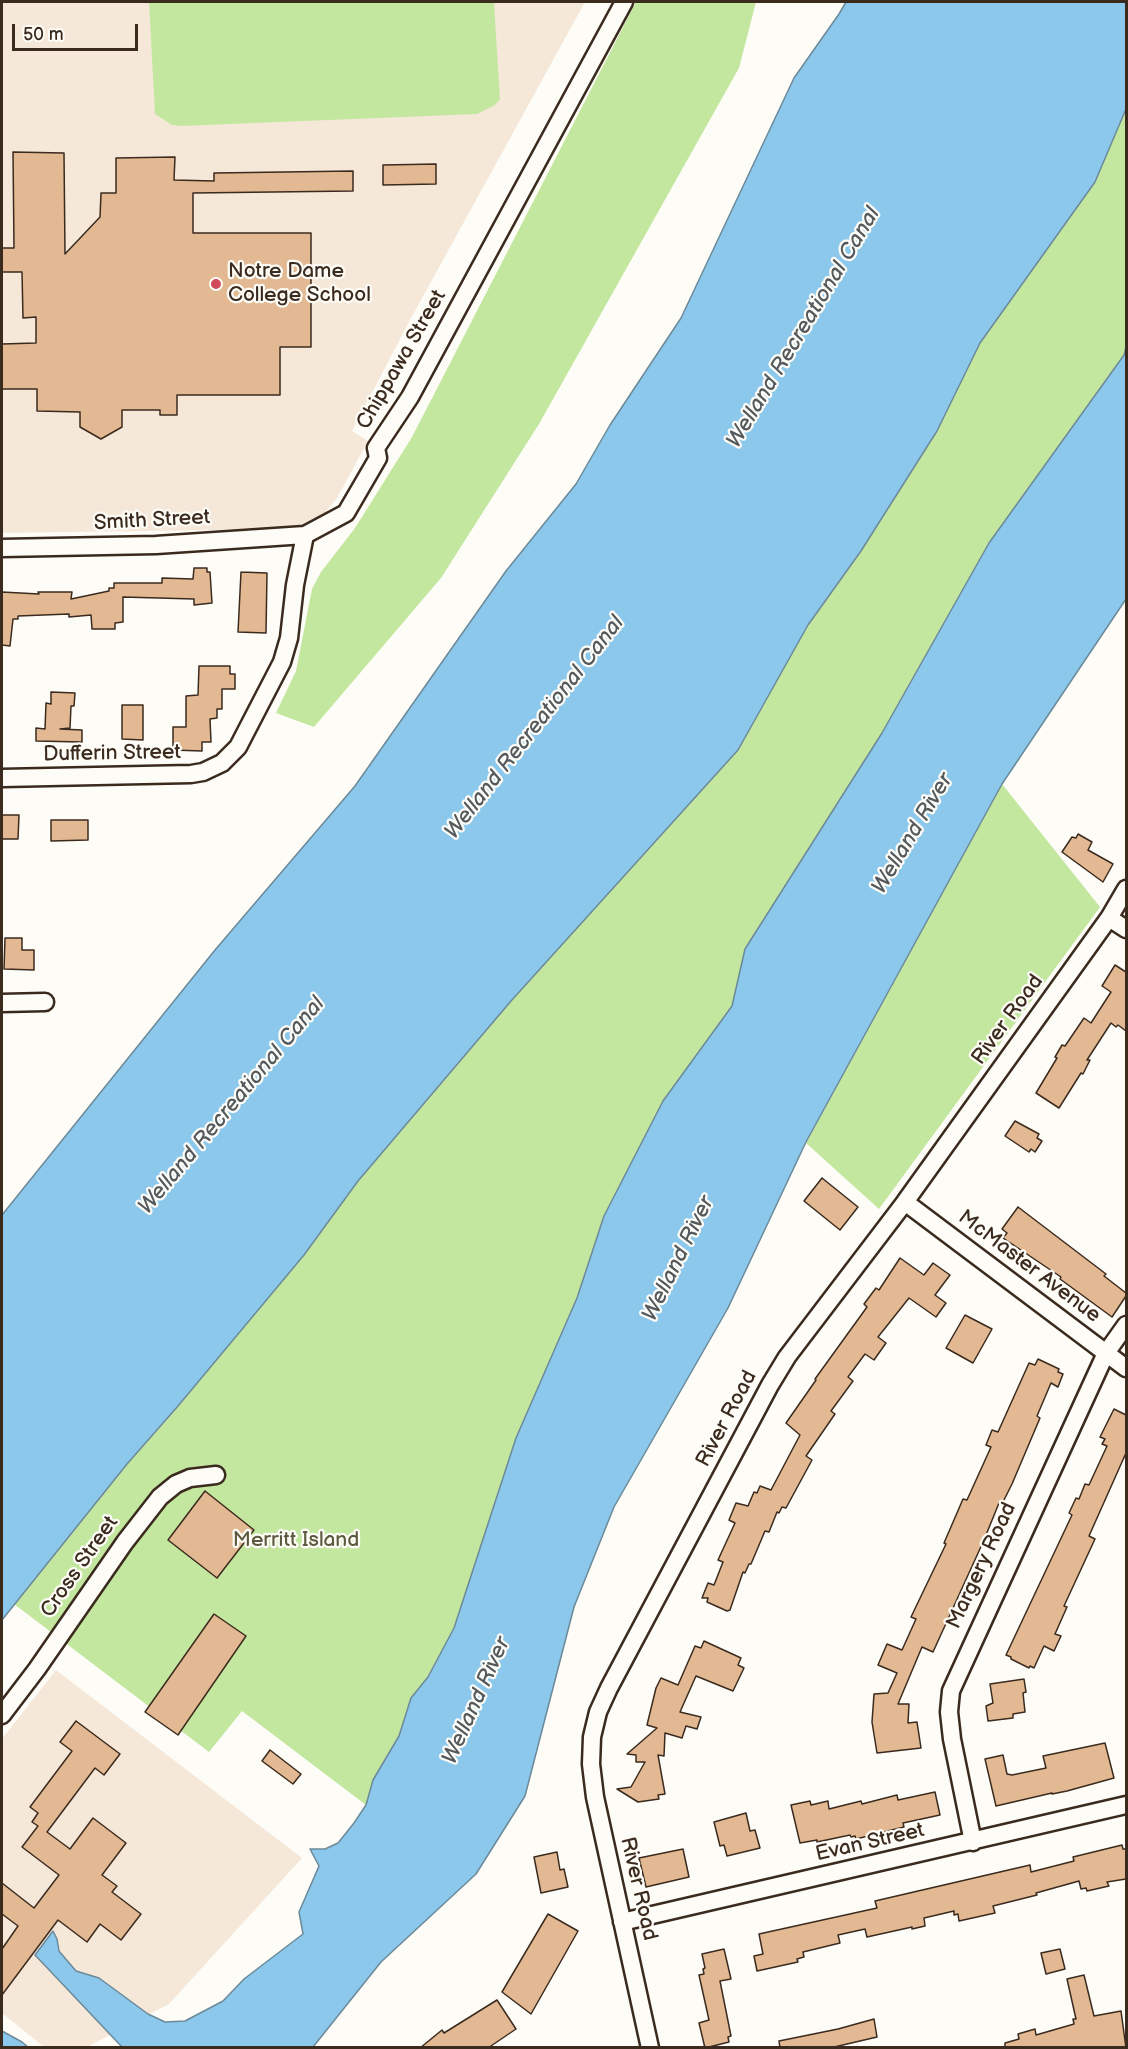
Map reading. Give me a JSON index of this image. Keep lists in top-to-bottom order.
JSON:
{
  "streets": {
    "street": [
      "Chippawa Street",
      "Smith Street",
      "Dufferin Street",
      "River Road",
      "McMaster Avenue",
      "Margery Road",
      "Cross Street",
      "Evan Street"
    ]
  },
  "crossings": [
    ["Chippawa Street", "Smith Street"],
    ["Chippawa Street", "Dufferin Street"],
    ["Smith Street", "Dufferin Street"],
    ["River Road", "McMaster Avenue"],
    ["River Road", "Evan Street"],
    ["McMaster Avenue", "Margery Road"],
    ["Margery Road", "Evan Street"]
  ],
  "water": ["Welland Recreational Canal", "Welland River"],
  "parks": ["Merritt Island"],
  "places": ["Notre Dame College School"],
  "scale_bar": "50 m"
}
